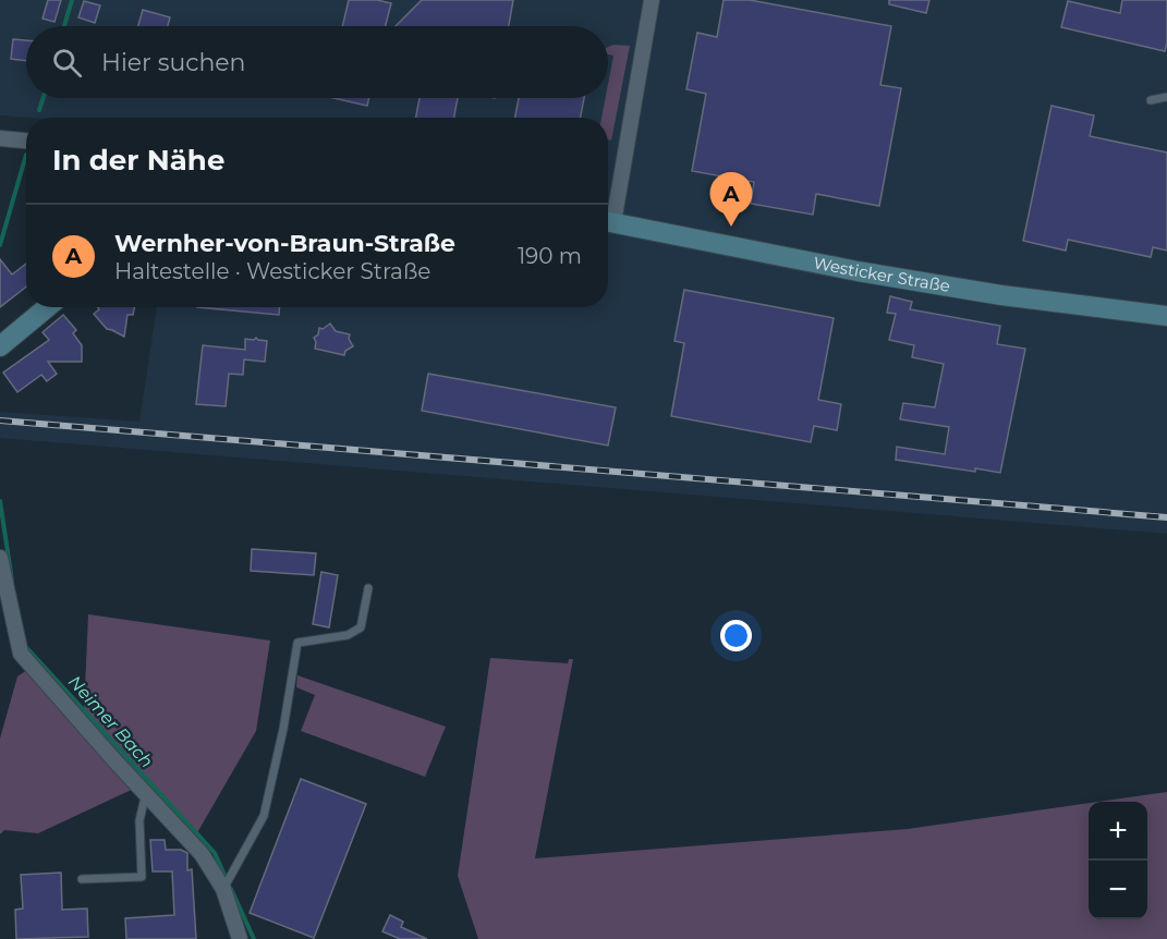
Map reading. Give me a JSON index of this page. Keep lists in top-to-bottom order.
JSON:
{
  "streets": {
    "main road": ["Westicker Straße"]
  },
  "water": ["Neimer Bach"],
  "page": {
    "search": "Hier suchen",
    "heading": "In der Nähe",
    "pins": "A",
    "list": [
      {
        "mark": "A",
        "name": "Wernher-von-Braun-Straße",
        "note": "Haltestelle · Westicker Straße",
        "value": "190 m"
      }
    ],
    "map_buttons": ["+", "−"]
  }
}
